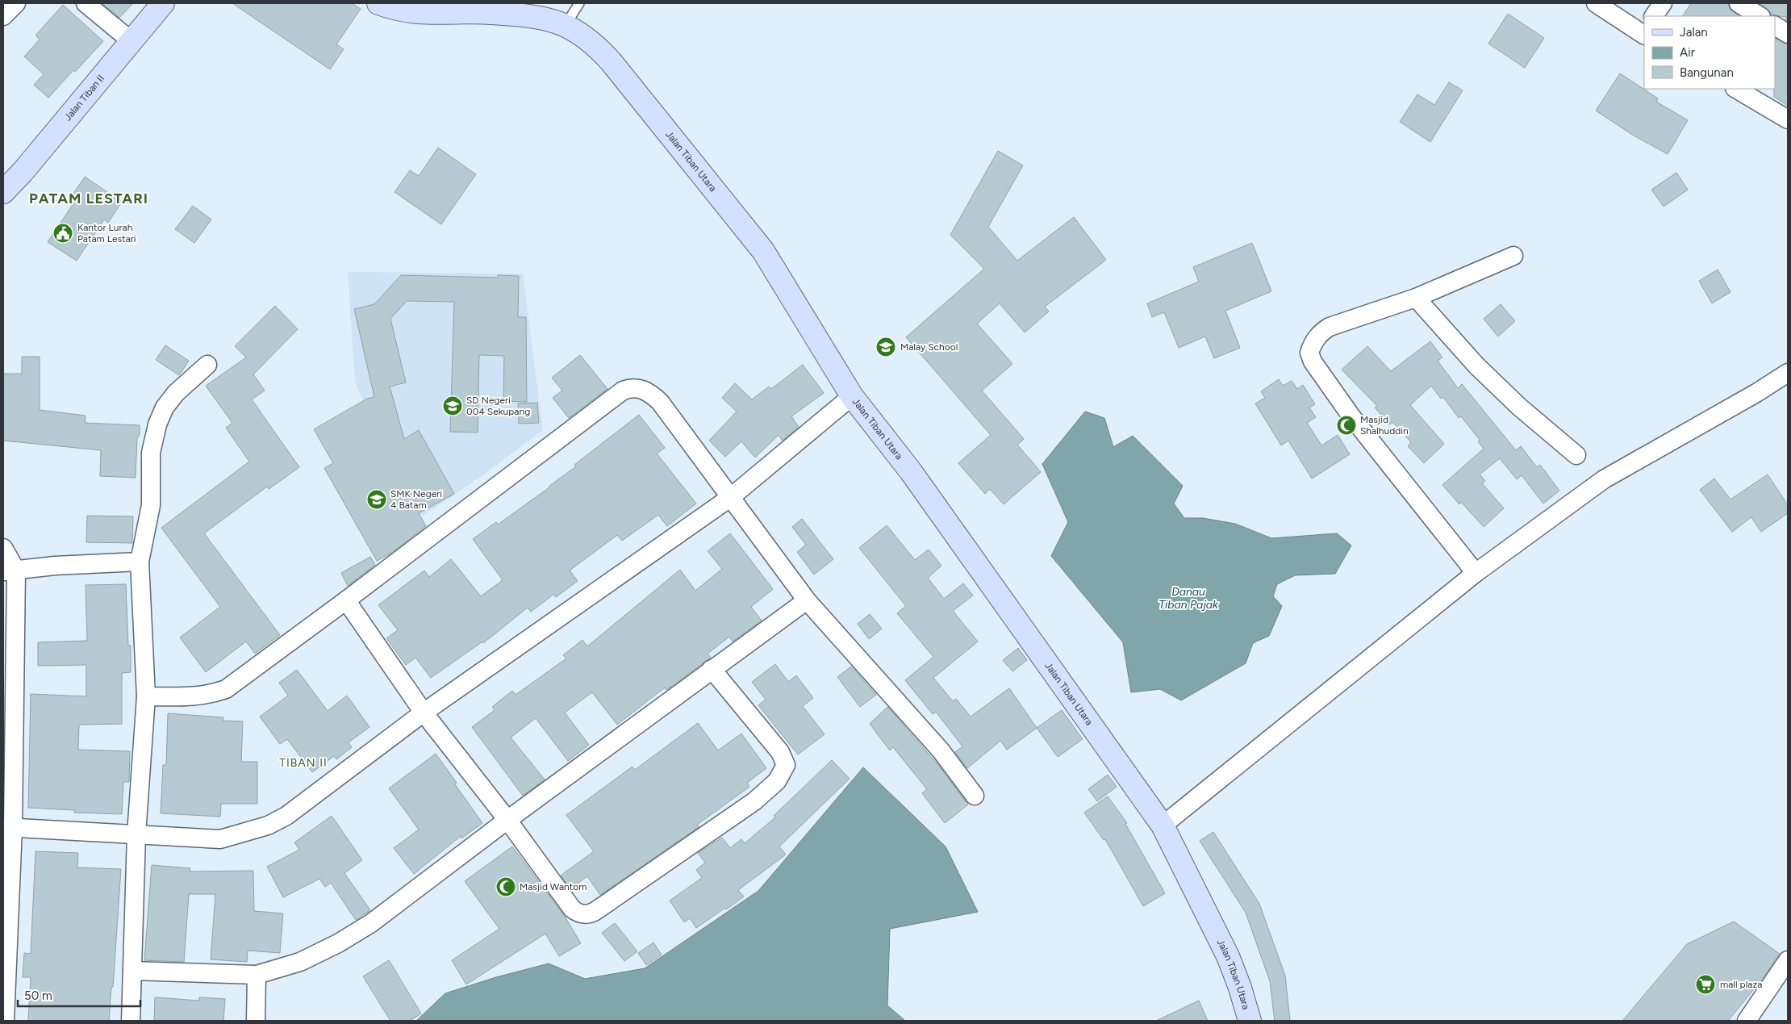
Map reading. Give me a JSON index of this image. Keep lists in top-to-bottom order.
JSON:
{
  "streets": {
    "street": ["Jalan Tiban II", "Jalan Tiban Utara"]
  },
  "districts": ["PATAM LESTARI", "TIBAN II"],
  "water": ["Danau Tiban Pajak"],
  "places": {
    "public building": ["Kantor Lurah Patam Lestari"],
    "school or university": ["Malay School", "SD Negeri 004 Sekupang", "SMK Negeri 4 Batam"],
    "mosque": ["Masjid Shalhuddin", "Masjid Wantom"],
    "supermarket": ["mall plaza"]
  },
  "legend": ["Jalan", "Air", "Bangunan"],
  "scale_bar": "50 m"
}
